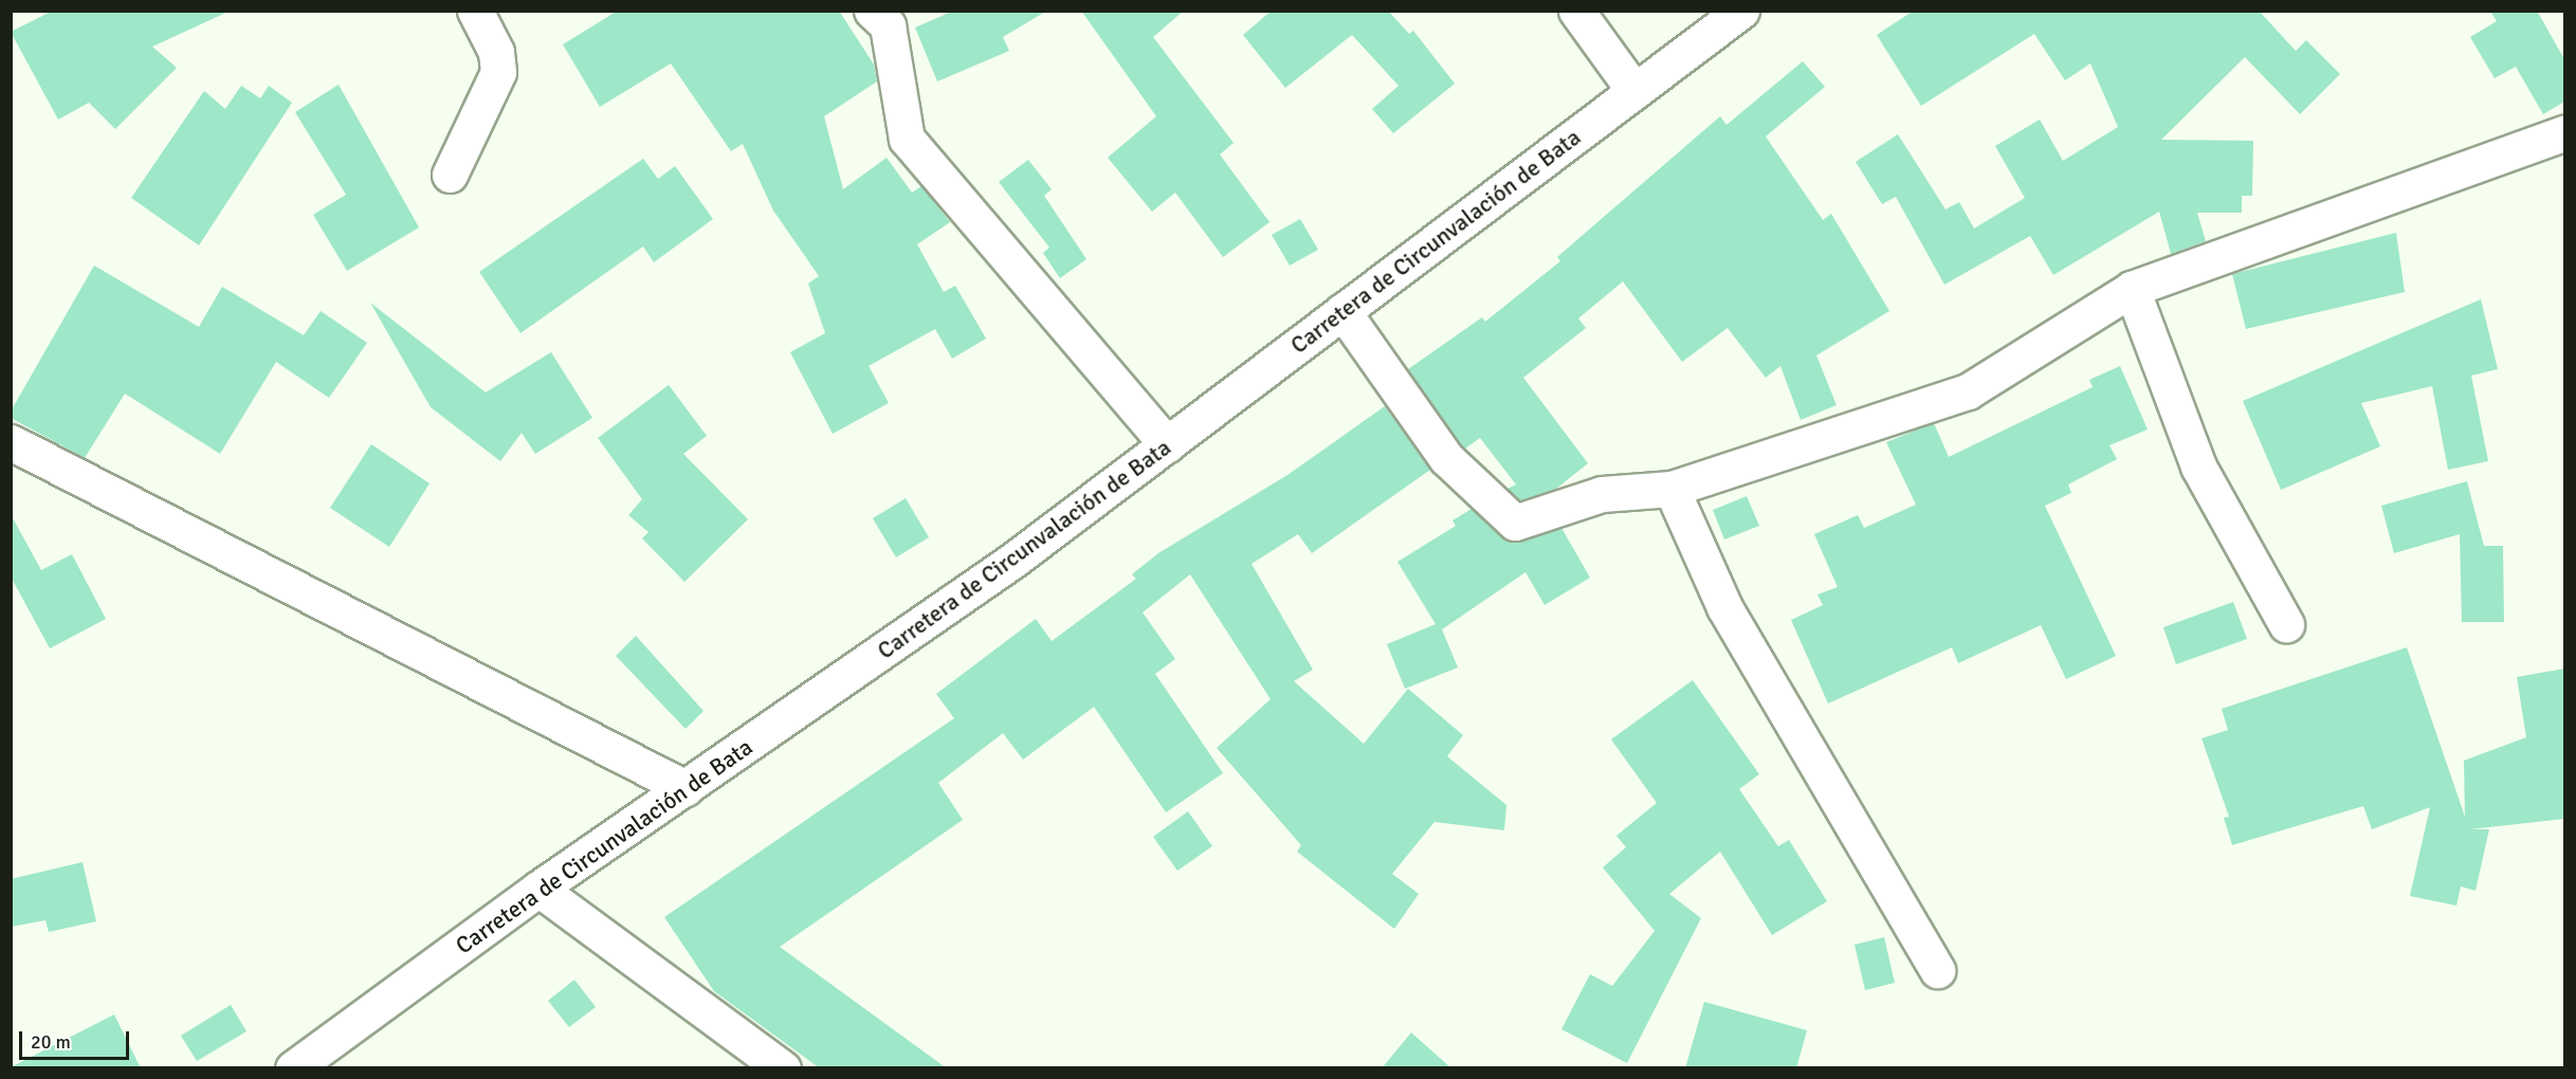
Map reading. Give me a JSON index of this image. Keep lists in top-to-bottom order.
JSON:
{
  "streets": {
    "street": ["Carretera de Circunvalación de Bata"]
  },
  "scale_bar": "20 m"
}
